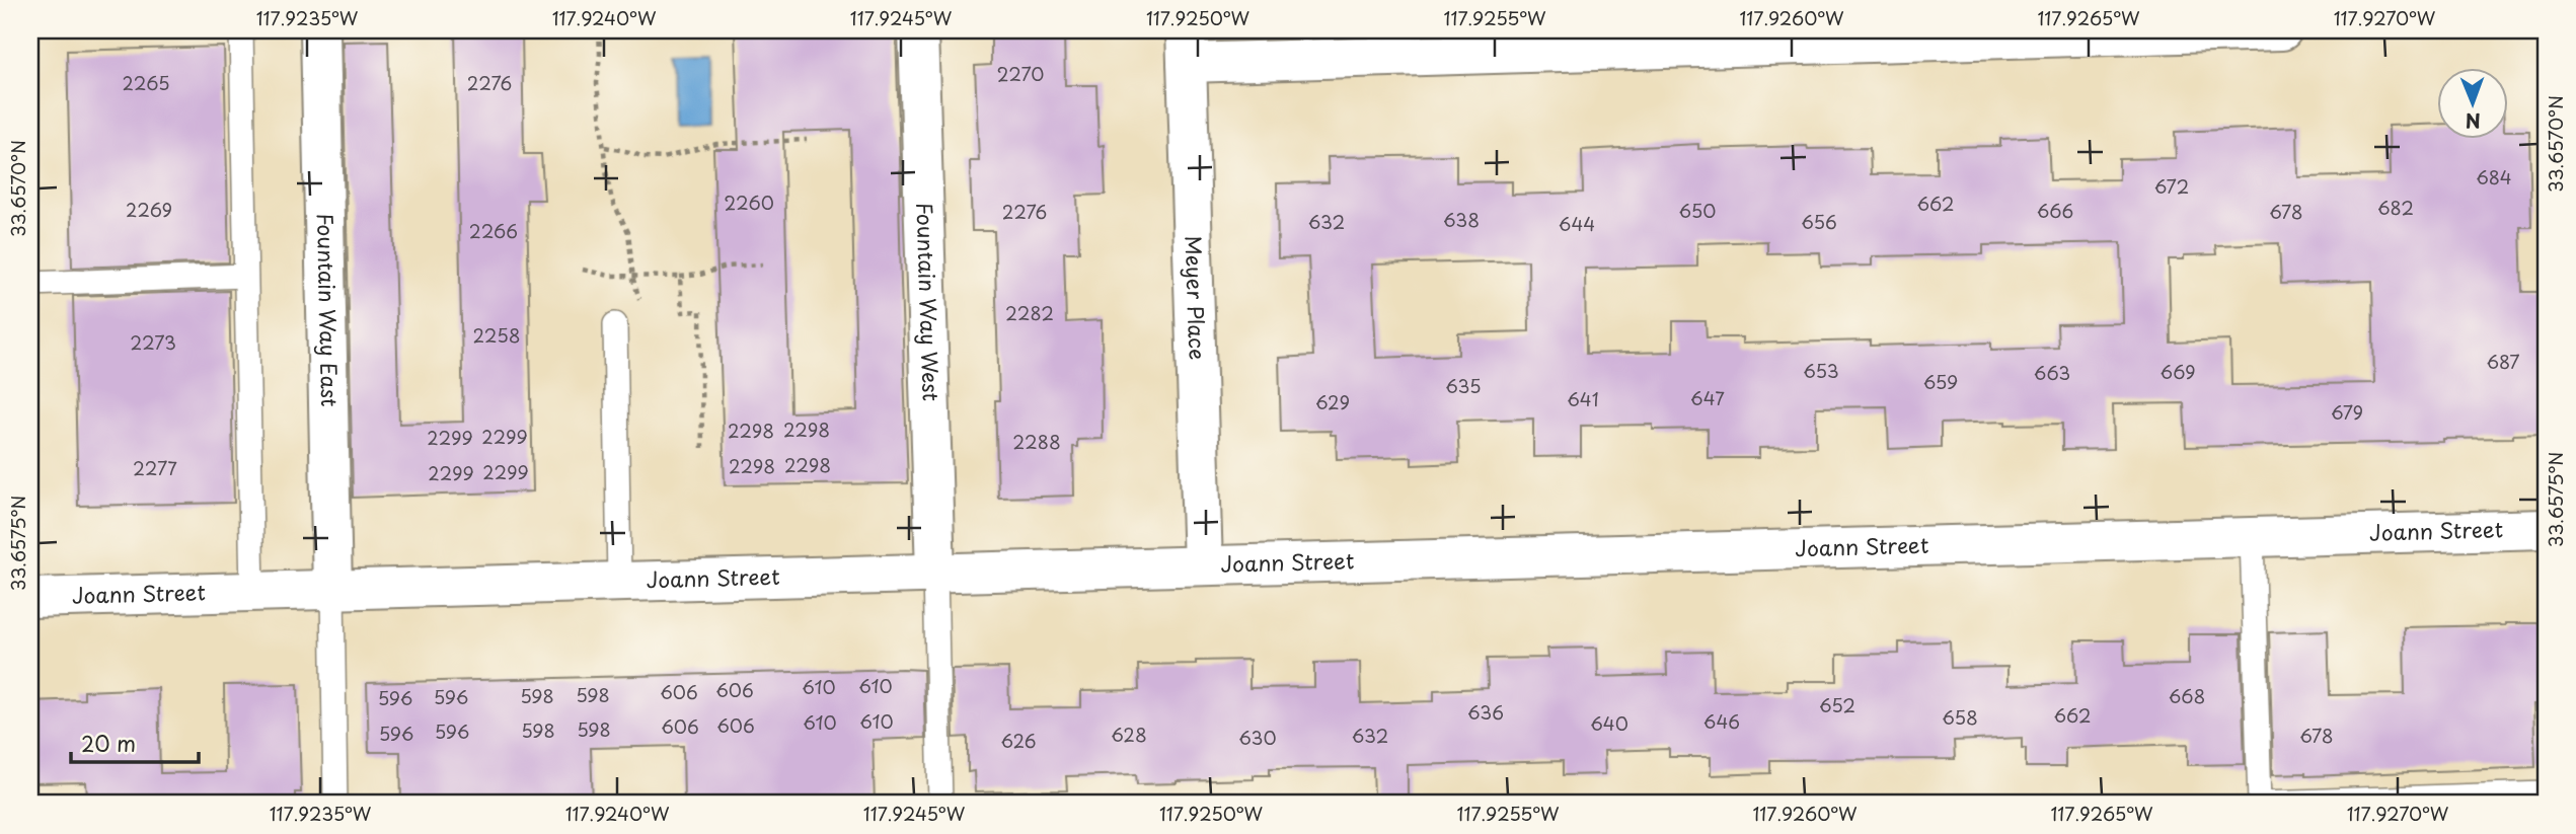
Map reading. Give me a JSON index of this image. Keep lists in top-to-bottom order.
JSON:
{
  "streets": {
    "street": [
      "Meyer Place",
      "Fountain Way West",
      "Fountain Way East",
      "Joann Street"
    ]
  },
  "crossings": [
    ["Meyer Place", "Joann Street"],
    ["Fountain Way West", "Joann Street"],
    ["Fountain Way East", "Joann Street"]
  ],
  "house_numbers": [
    "2270",
    "2265",
    "2276",
    "684",
    "672",
    "2260",
    "662",
    "682",
    "2269",
    "650",
    "666",
    "2276",
    "678",
    "638",
    "632",
    "656",
    "644",
    "2266",
    "2282",
    "2258",
    "2273",
    "687",
    "653",
    "669",
    "663",
    "659",
    "635",
    "647",
    "641",
    "629",
    "679",
    "2298",
    "2298",
    "2299",
    "2299",
    "2288",
    "2298",
    "2298",
    "2277",
    "2299",
    "2299",
    "610",
    "610",
    "606",
    "606",
    "598",
    "598",
    "668",
    "596",
    "596",
    "652",
    "636",
    "662",
    "658",
    "610",
    "646",
    "610",
    "640",
    "606",
    "606",
    "598",
    "598",
    "596",
    "596",
    "628",
    "632",
    "678",
    "630",
    "626"
  ],
  "scale_bar": "20 m",
  "north": "bottom",
  "coordinates": [
    "117.9235°W",
    "117.9240°W",
    "117.9245°W",
    "117.9250°W",
    "117.9255°W",
    "117.9260°W",
    "117.9265°W",
    "117.9270°W",
    "33.6570°N",
    "33.6575°N"
  ]
}
